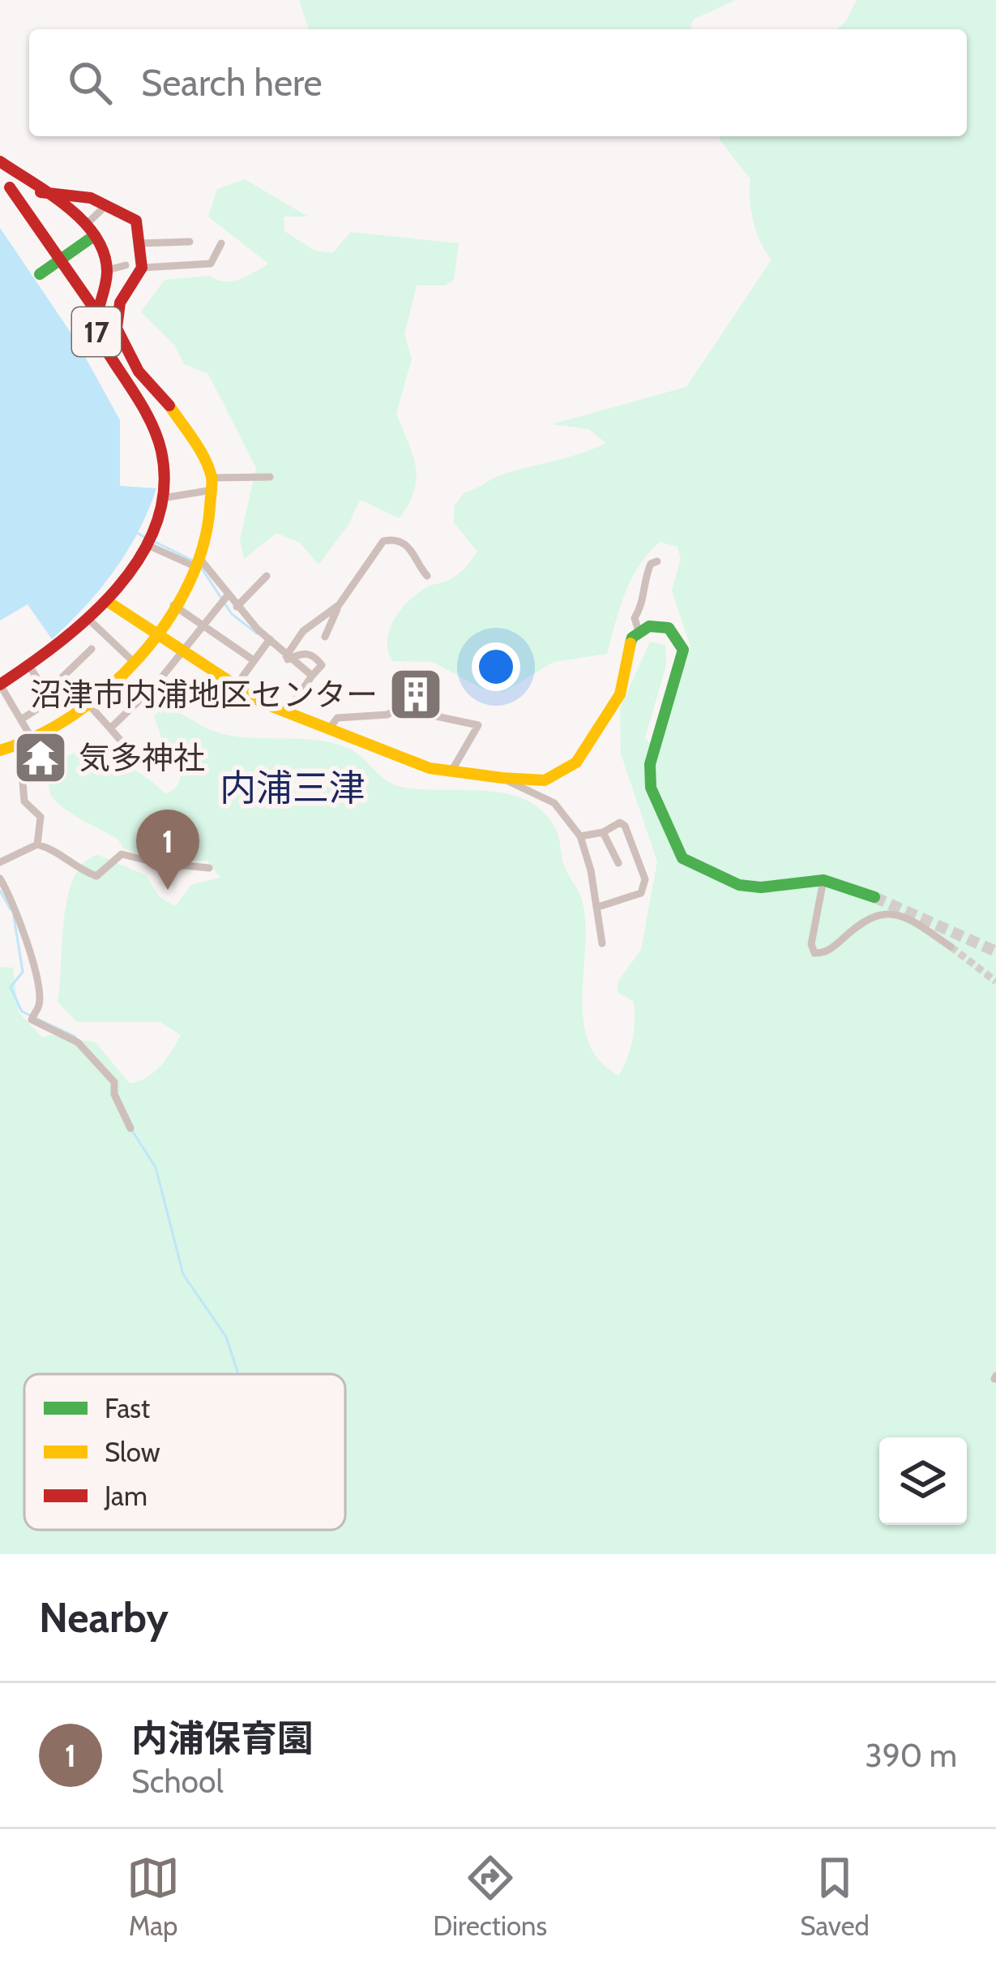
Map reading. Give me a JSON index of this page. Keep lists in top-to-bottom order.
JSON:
{
  "streets": {
    "main road": ["17"]
  },
  "districts": ["内浦三津"],
  "places": {
    "building": ["沼津市内浦地区センター"],
    "temple": ["気多神社"]
  },
  "legend": ["Fast", "Slow", "Jam"],
  "page": {
    "search": "Search here",
    "pins": "1",
    "heading": "Nearby",
    "list": [
      {
        "mark": "1",
        "name": "内浦保育園",
        "note": "School",
        "value": "390 m"
      }
    ],
    "nav": ["Map", "Directions", "Saved"]
  }
}
